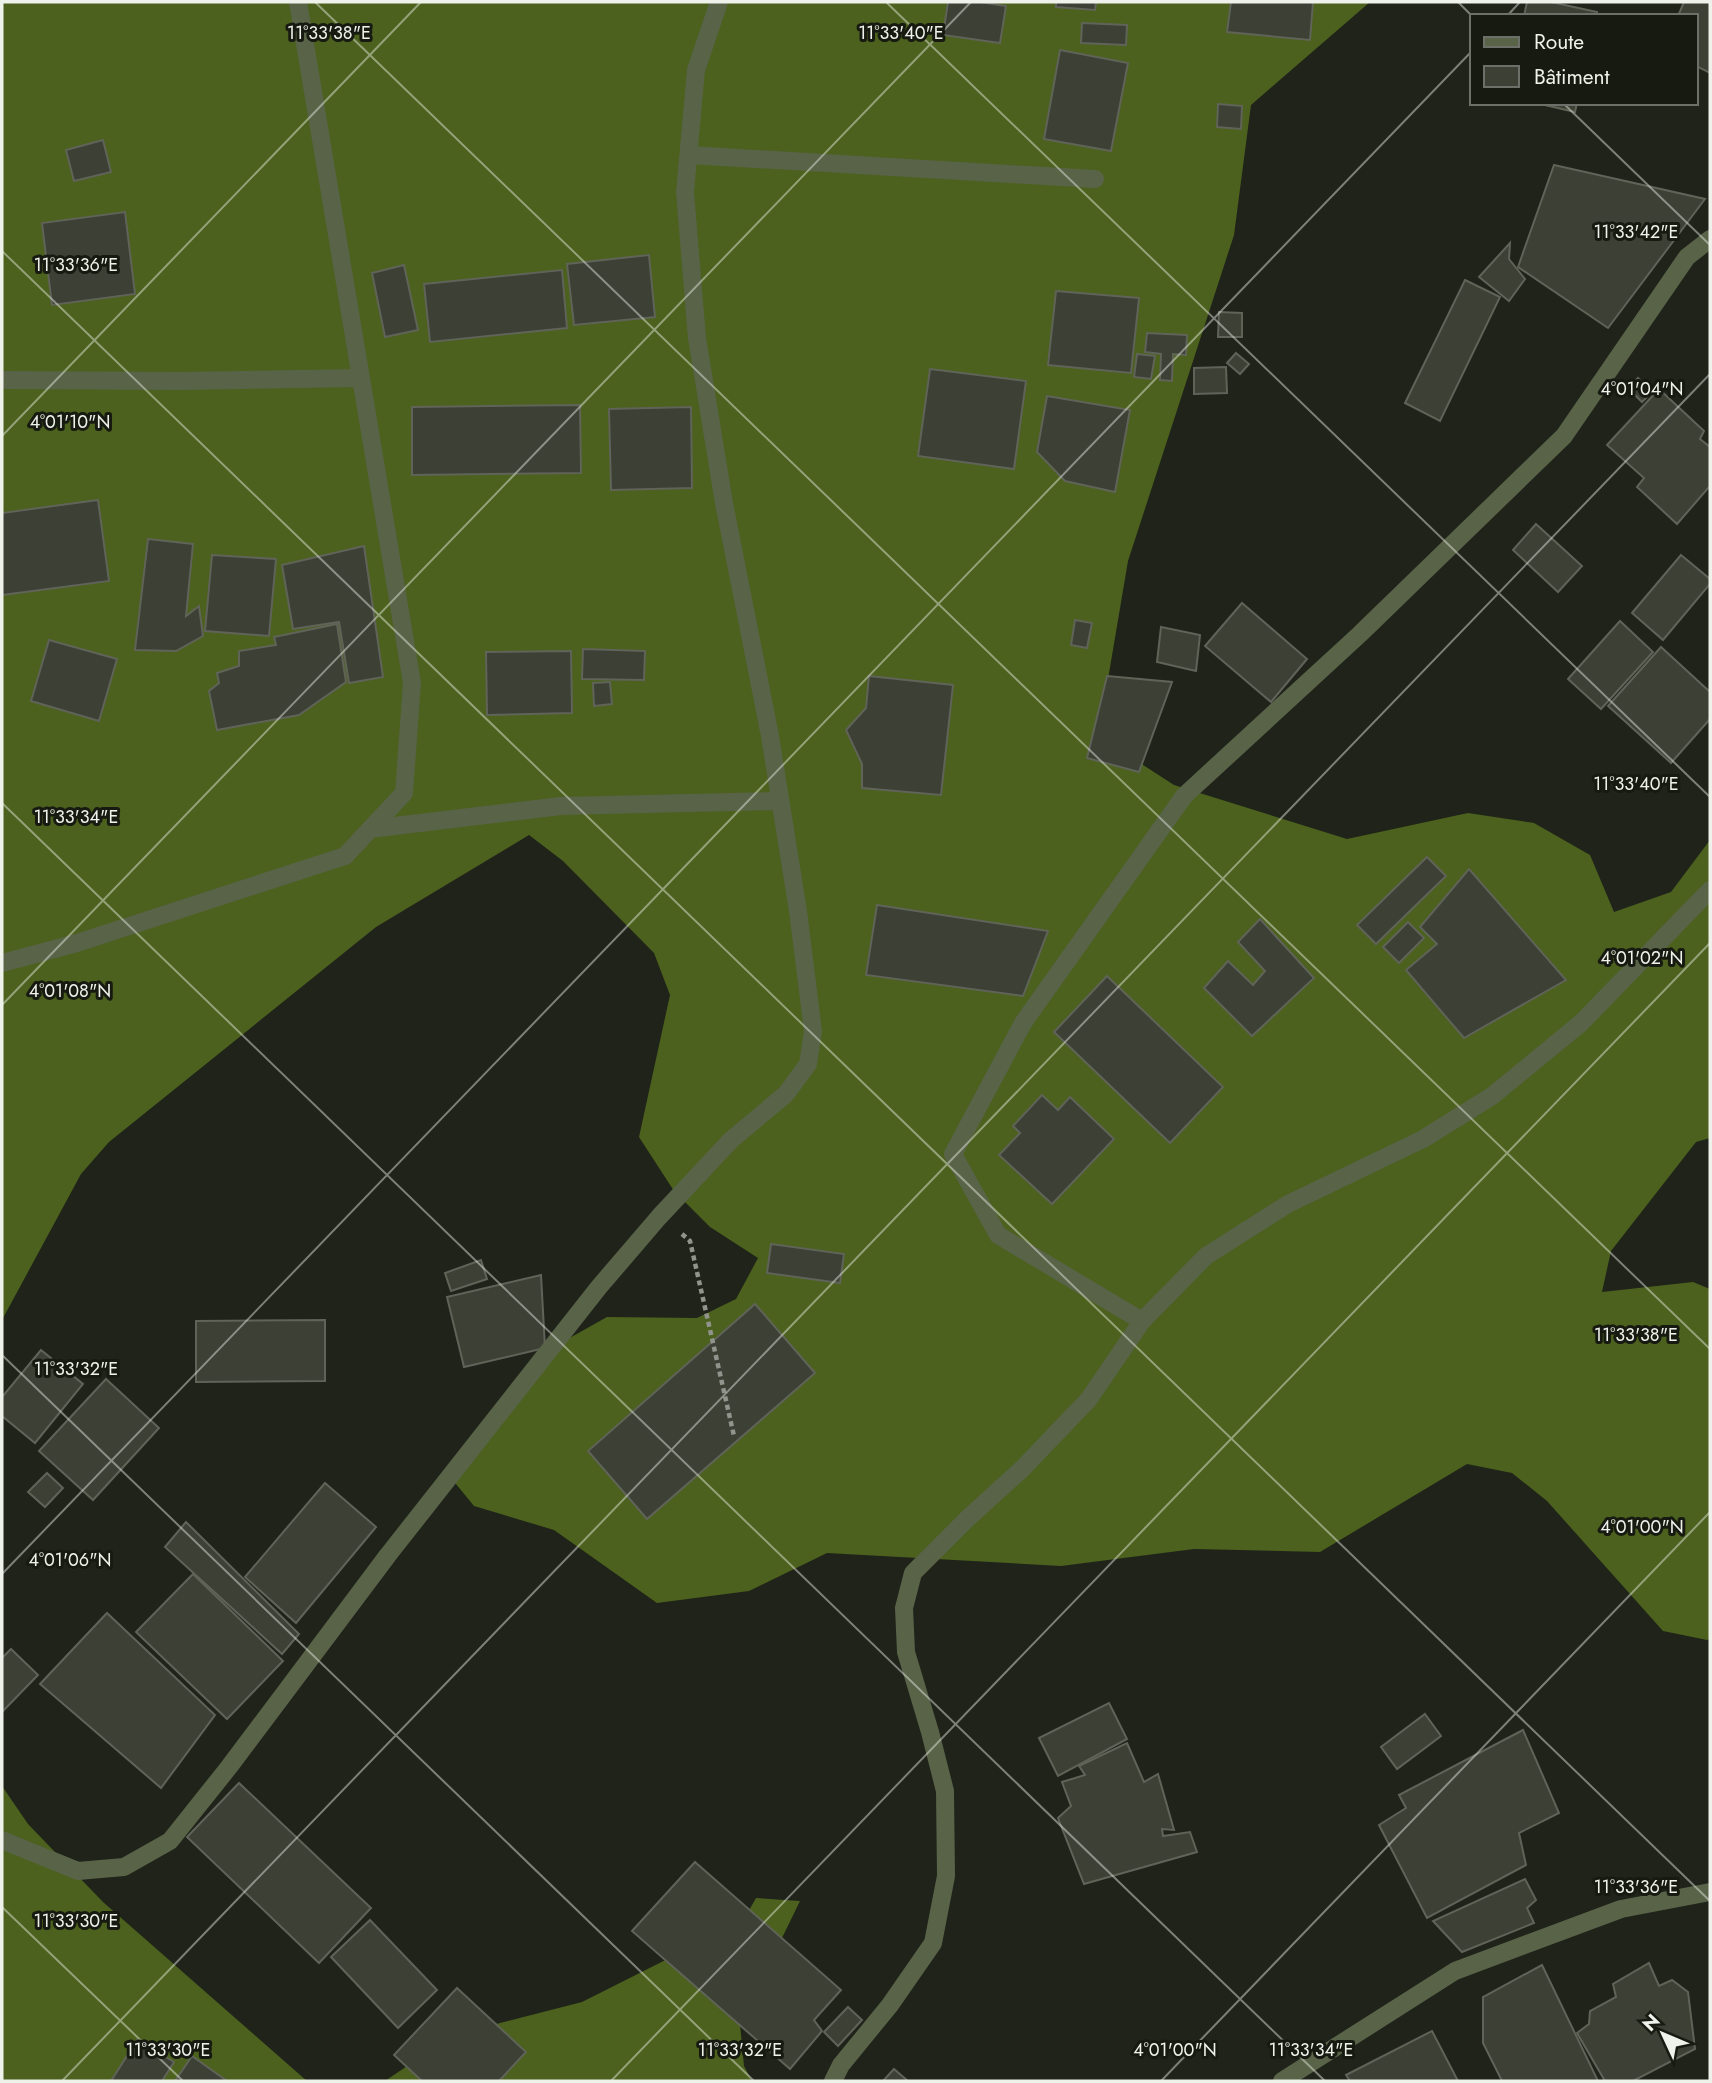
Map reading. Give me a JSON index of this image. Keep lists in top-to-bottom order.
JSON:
{
  "legend": ["Route", "Bâtiment"],
  "north": "top left",
  "coordinates": [
    "11°33'38\"E",
    "11°33'40\"E",
    "11°33'42\"E",
    "11°33'36\"E",
    "4°01'04\"N",
    "4°01'10\"N",
    "11°33'34\"E",
    "4°01'02\"N",
    "4°01'08\"N",
    "11°33'32\"E",
    "4°01'00\"N",
    "4°01'06\"N",
    "11°33'30\"E"
  ]
}
